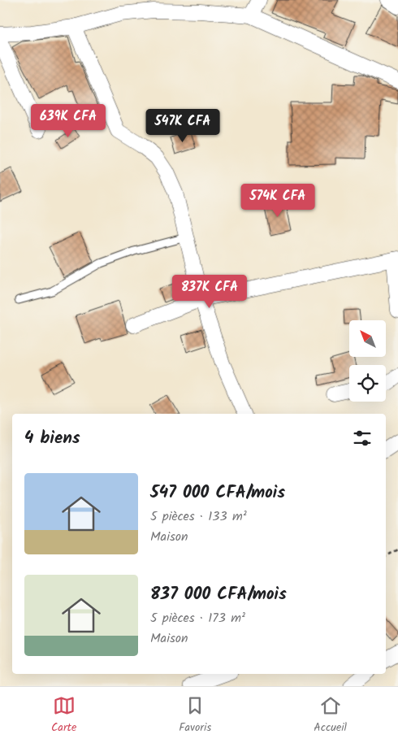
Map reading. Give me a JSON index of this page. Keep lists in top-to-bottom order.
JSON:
{
  "north": "top left",
  "page": {
    "price": [
      "639K CFA",
      "547K CFA",
      "574K CFA",
      "837K CFA"
    ],
    "heading": "4 biens",
    "list": [
      {
        "name": "547 000 CFA/mois",
        "note": "5 pièces · 133 m² · Maison"
      },
      {
        "name": "837 000 CFA/mois",
        "note": "5 pièces · 173 m² · Maison"
      }
    ],
    "tabs": ["Carte", "Favoris", "Accueil"]
  }
}
